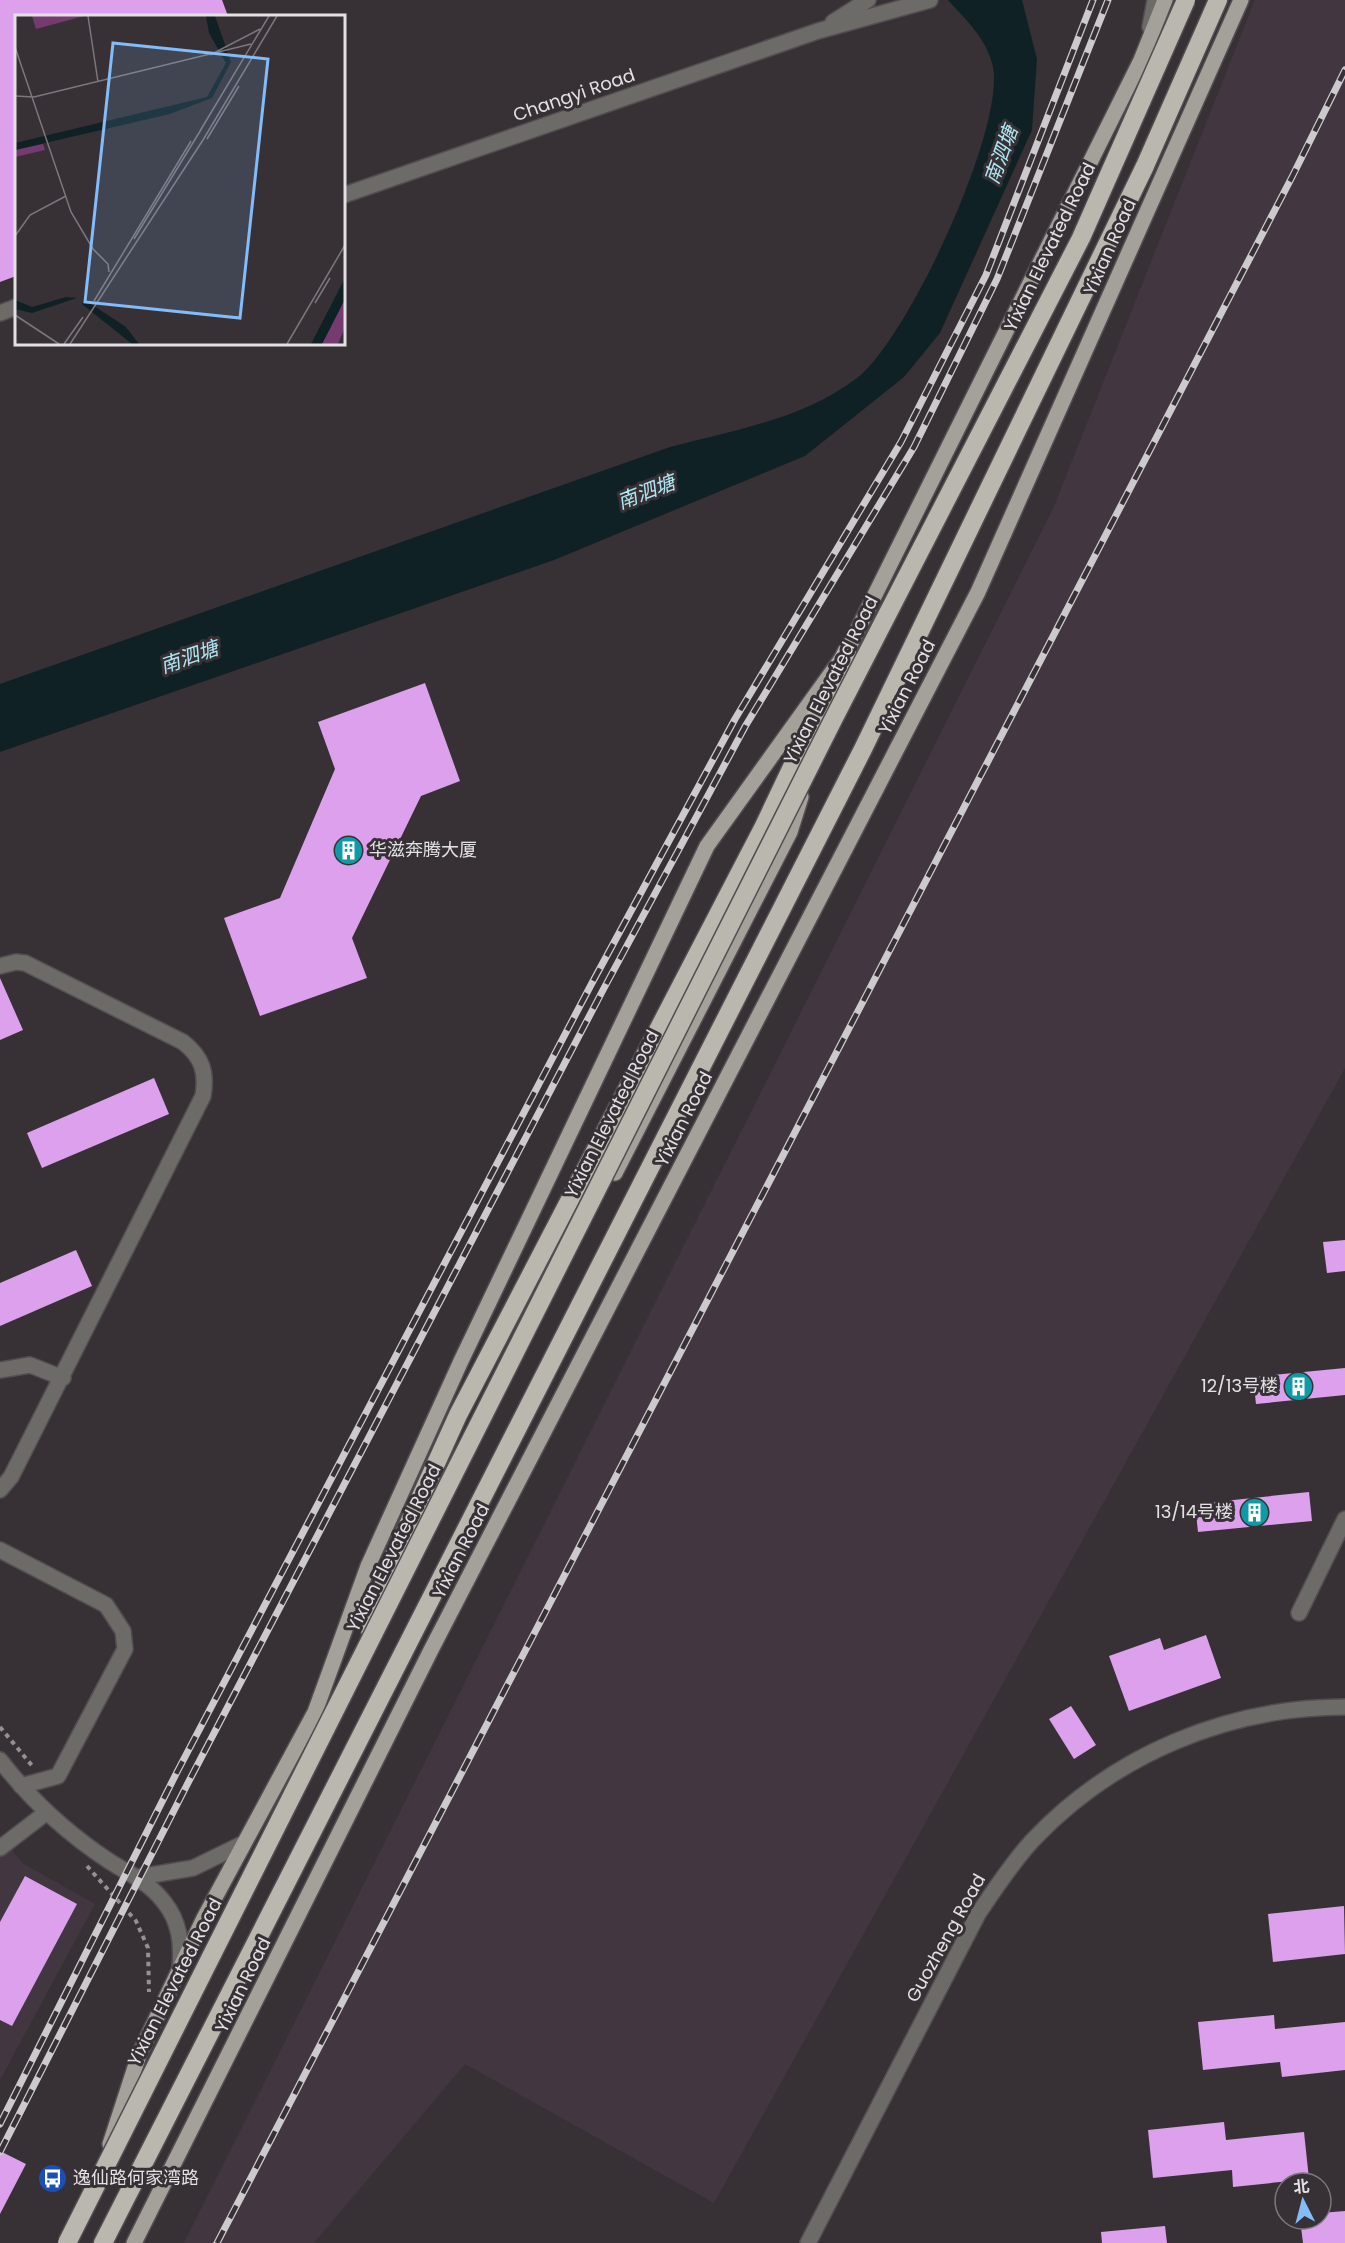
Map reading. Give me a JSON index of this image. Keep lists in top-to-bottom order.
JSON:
{
  "streets": {
    "highway": ["Yixian Elevated Road"],
    "main road": ["Yixian Road"],
    "street": ["Changyi Road", "Guozheng Road"]
  },
  "crossings": [
    ["Yixian Elevated Road", "Yixian Road"]
  ],
  "water": ["南泗塘"],
  "places": {
    "building": ["华滋奔腾大厦", "12/13号楼", "13/14号楼"],
    "bus stop": ["逸仙路何家湾路"]
  },
  "north": "top"
}
